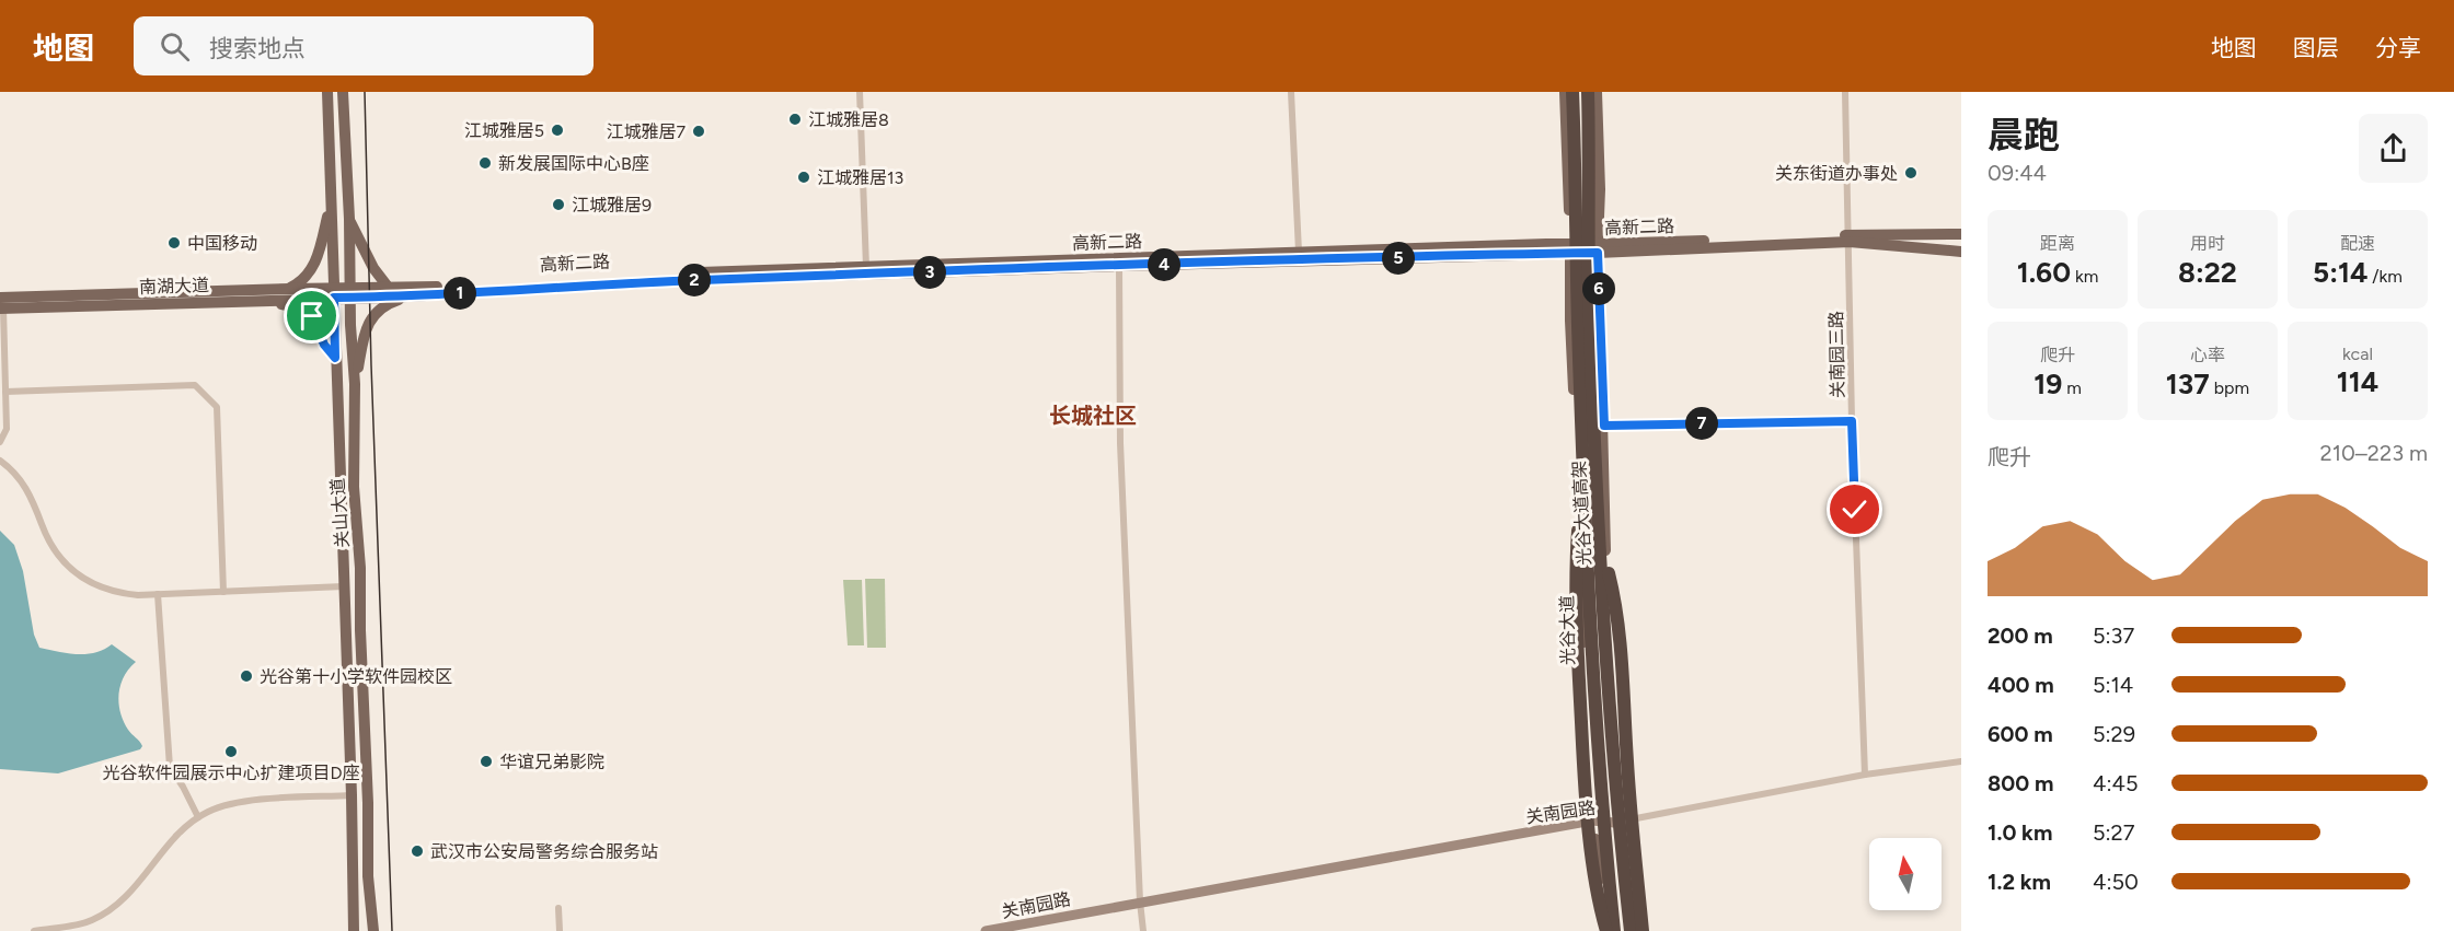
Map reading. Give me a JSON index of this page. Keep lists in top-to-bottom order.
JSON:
{
  "streets": {
    "highway": ["光谷大道高架"],
    "main road": [
      "高新二路",
      "南湖大道",
      "关山大道",
      "光谷大道",
      "关南园路"
    ],
    "street": ["关南园三路"]
  },
  "crossings": [
    ["高新二路", "南湖大道"],
    ["高新二路", "关南园三路"],
    ["高新二路", "关山大道"],
    ["高新二路", "光谷大道"],
    ["南湖大道", "关山大道"],
    ["光谷大道", "关南园路"]
  ],
  "districts": ["长城社区"],
  "places": [
    "江城雅居8",
    "江城雅居5",
    "江城雅居7",
    "新发展国际中心B座",
    "关东街道办事处",
    "江城雅居13",
    "江城雅居9",
    "中国移动",
    "光谷第十小学软件园校区",
    "光谷软件园展示中心扩建项目D座",
    "华谊兄弟影院",
    "武汉市公安局警务综合服务站"
  ],
  "north": "top",
  "page": {
    "header": "地图",
    "search": "搜索地点",
    "nav": ["地图", "图层", "分享"],
    "heading": ["晨跑", "09:44"],
    "stats": [
      ["距离", "1.60 km"],
      ["用时", "8:22"],
      ["配速", "5:14 /km"],
      ["爬升", "19 m"],
      ["心率", "137 bpm"],
      ["kcal", "114"]
    ],
    "pins": [
      "5",
      "4",
      "3",
      "2",
      "6",
      "1",
      "7"
    ],
    "chart": ["爬升", "210–223 m"],
    "list": [
      {
        "name": "200 m",
        "note": "5:37"
      },
      {
        "name": "400 m",
        "note": "5:14"
      },
      {
        "name": "600 m",
        "note": "5:29"
      },
      {
        "name": "800 m",
        "note": "4:45"
      },
      {
        "name": "1.0 km",
        "note": "5:27"
      },
      {
        "name": "1.2 km",
        "note": "4:50"
      }
    ]
  }
}
